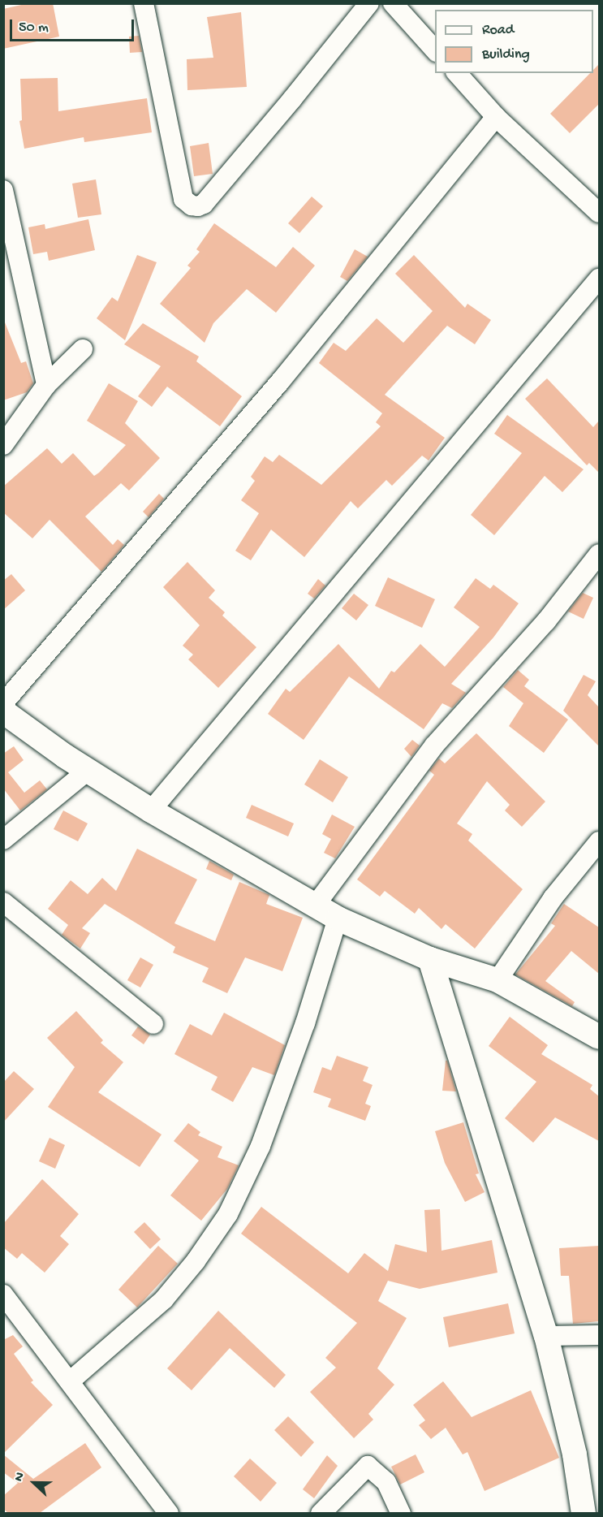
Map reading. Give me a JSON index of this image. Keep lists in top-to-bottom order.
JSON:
{
  "legend": ["Road", "Building"],
  "scale_bar": "50 m",
  "north": "left"
}
